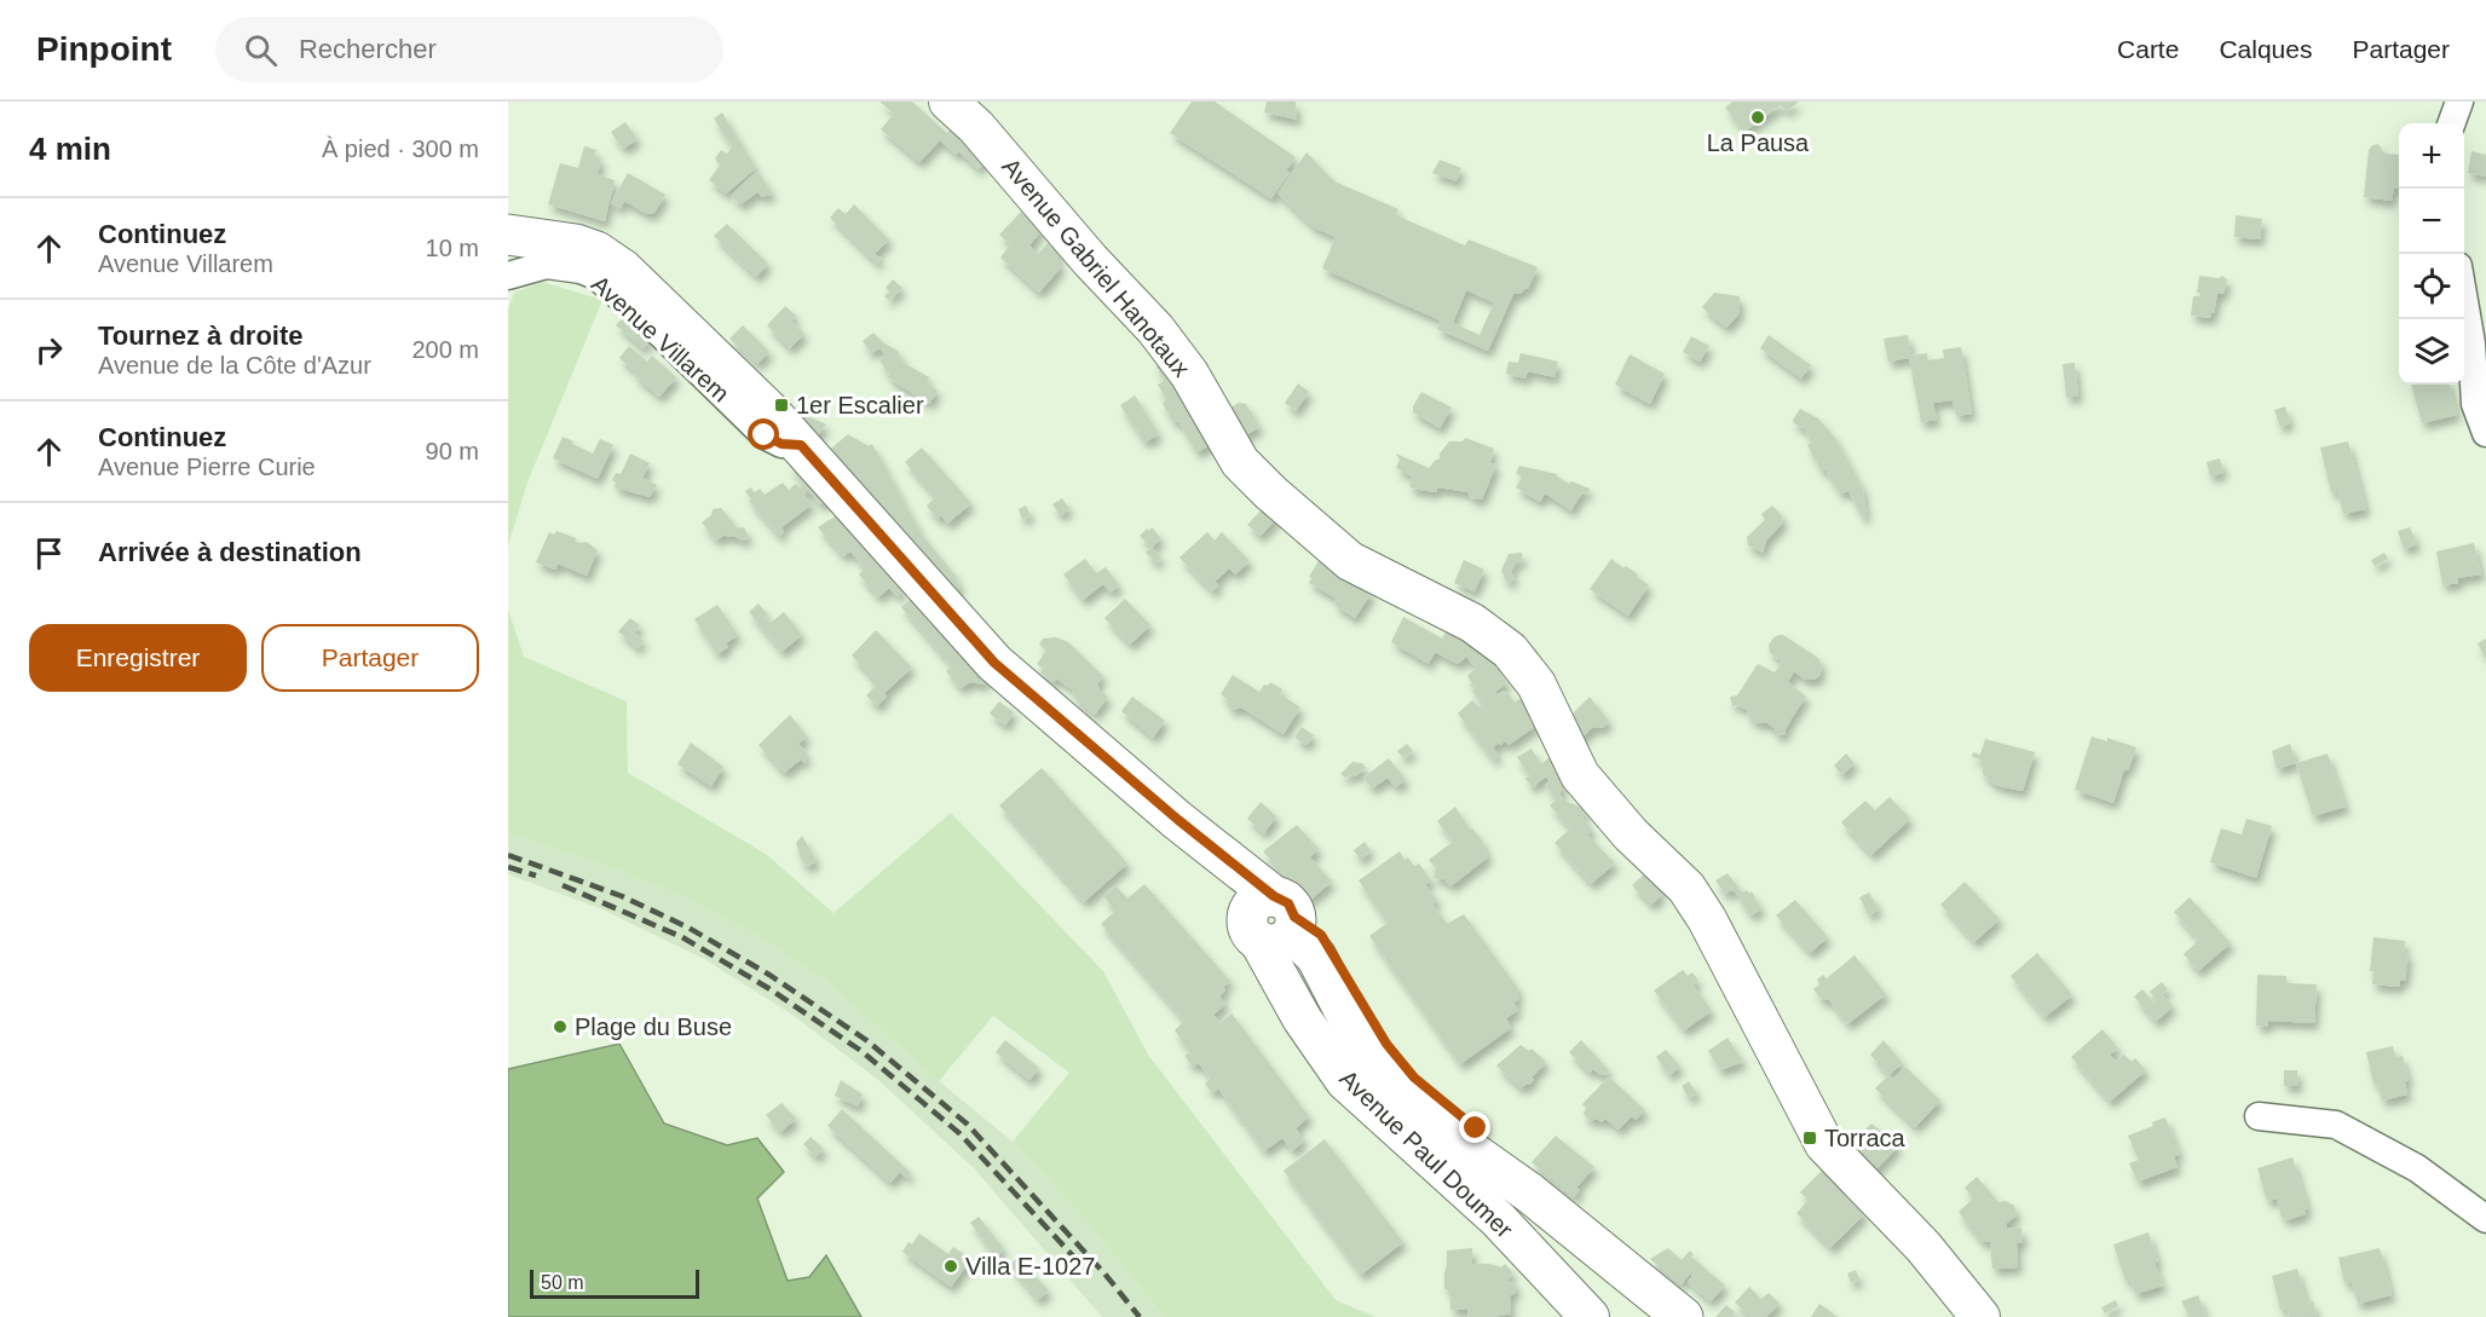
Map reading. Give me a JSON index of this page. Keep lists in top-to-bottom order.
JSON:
{
  "streets": {
    "main road": ["Avenue Gabriel Hanotaux", "Avenue Paul Doumer"],
    "street": ["Avenue Villarem"]
  },
  "places": {
    "other": ["La Pausa", "Plage du Buse", "Villa E-1027"],
    "transit": ["1er Escalier", "Torraca"]
  },
  "scale_bar": "50 m",
  "page": {
    "header": "Pinpoint",
    "search": "Rechercher",
    "nav": ["Carte", "Calques", "Partager"],
    "heading": ["4 min", "À pied · 300 m"],
    "map_buttons": ["+", "−"],
    "list": [
      ["Continuez", "Avenue Villarem", "10 m"],
      ["Tournez à droite", "Avenue de la Côte d'Azur", "200 m"],
      ["Continuez", "Avenue Pierre Curie", "90 m"],
      "Arrivée à destination"
    ],
    "buttons": ["Enregistrer", "Partager"],
    "scale": "50 m"
  }
}
